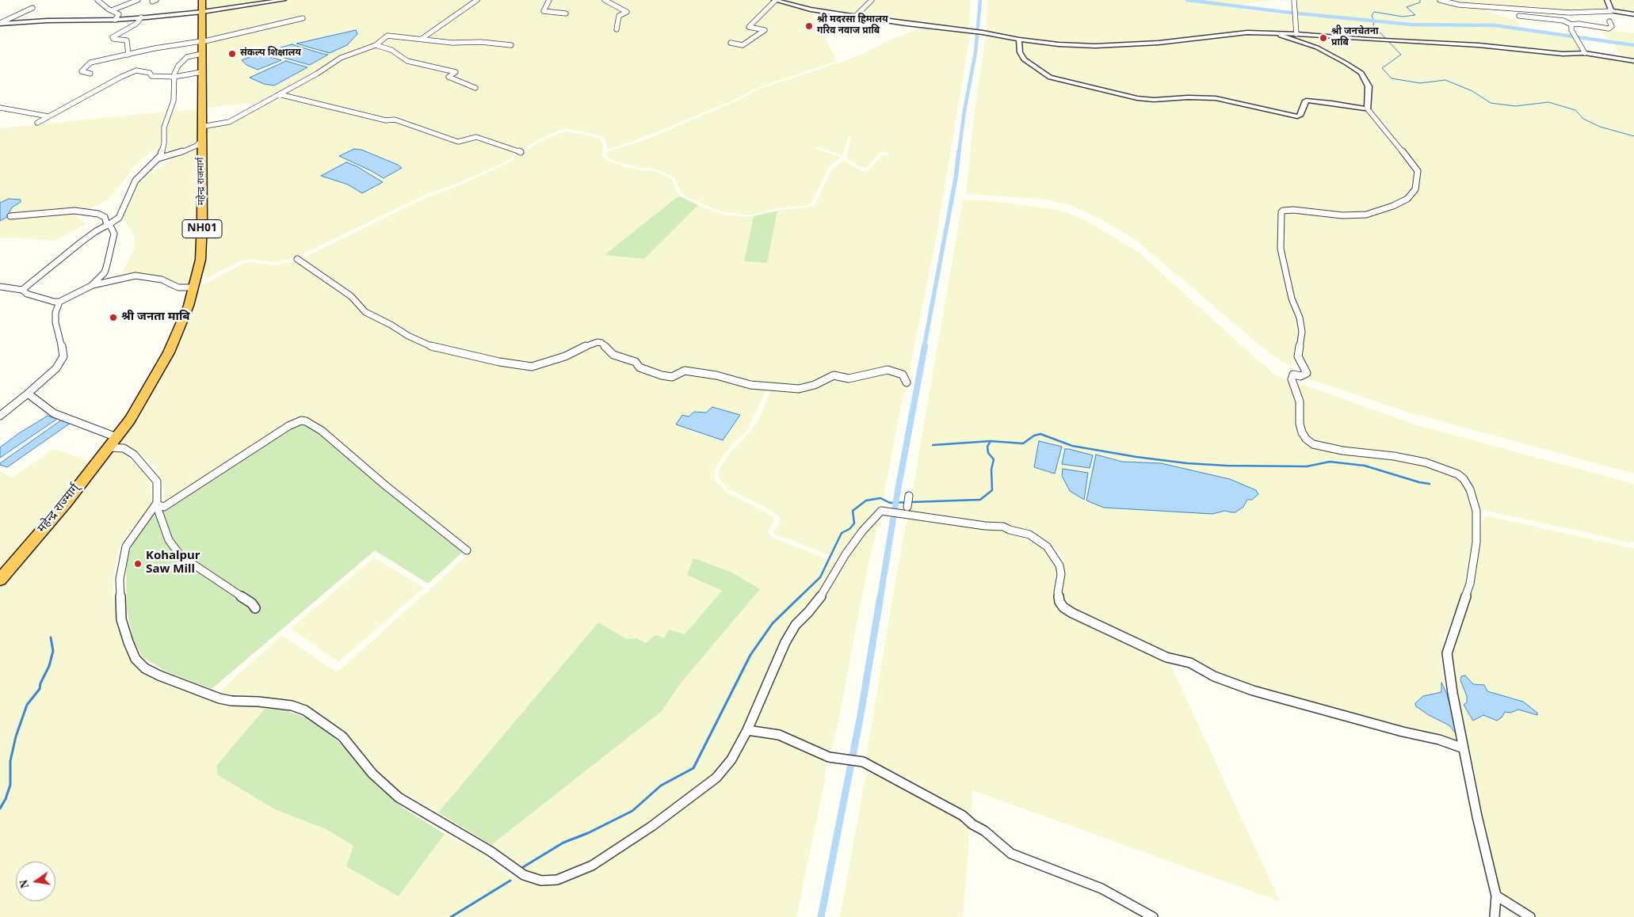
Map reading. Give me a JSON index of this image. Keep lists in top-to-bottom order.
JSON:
{
  "streets": {
    "highway": ["महेन्द्र राजमार्ग", "NH01", "महेन्द्र राज्मार्ग्"]
  },
  "crossings": [
    ["महेन्द्र राजमार्ग", "महेन्द्र राज्मार्ग्"]
  ],
  "places": [
    "श्री मदरसा हिमालय गरिव नवाज प्राबि",
    "श्री जनचेतना प्राबि",
    "संकल्प शिक्षालय",
    "श्री जनता माबि",
    "Kohalpur Saw Mill"
  ],
  "north": "left"
}
